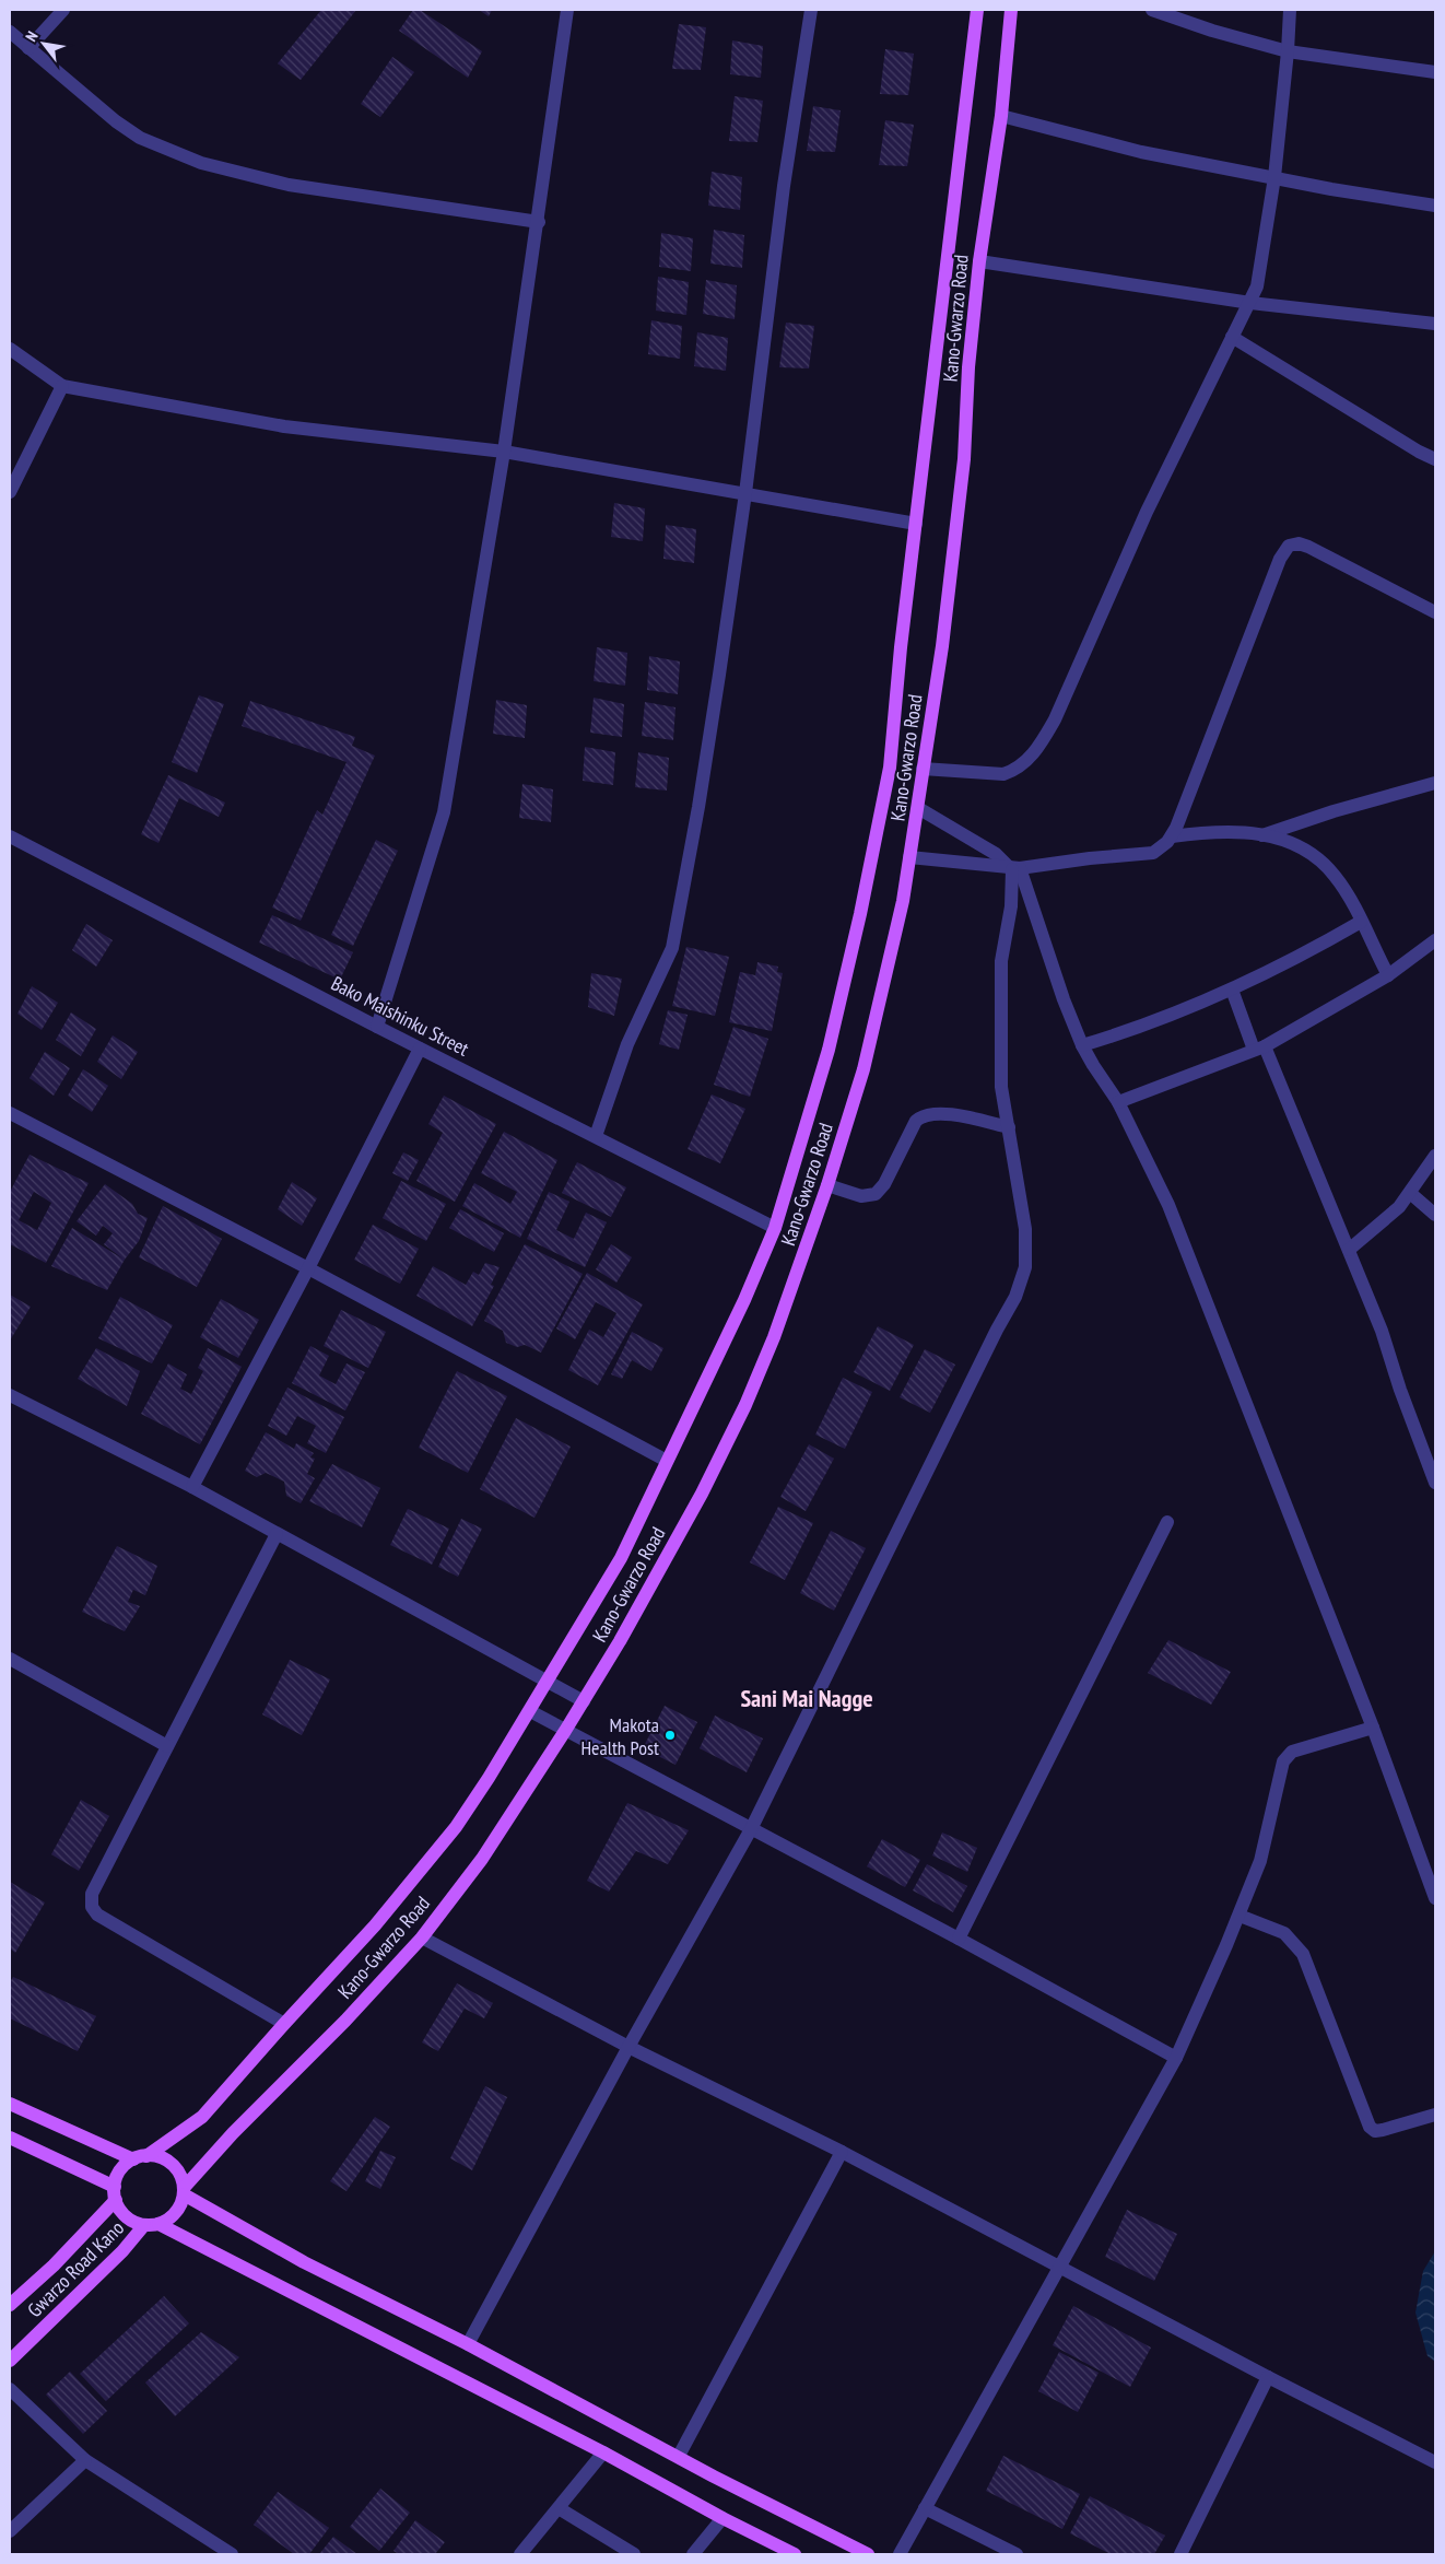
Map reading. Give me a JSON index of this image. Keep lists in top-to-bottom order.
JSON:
{
  "streets": {
    "main road": ["Kano-Gwarzo Road", "Gwarzo Road Kano"],
    "street": ["Bako Maishinku Street"]
  },
  "crossings": [
    ["Kano-Gwarzo Road", "Bako Maishinku Street"],
    ["Kano-Gwarzo Road", "Gwarzo Road Kano"]
  ],
  "districts": ["Sani Mai Nagge"],
  "places": ["Makota Health Post"],
  "north": "top left"
}
